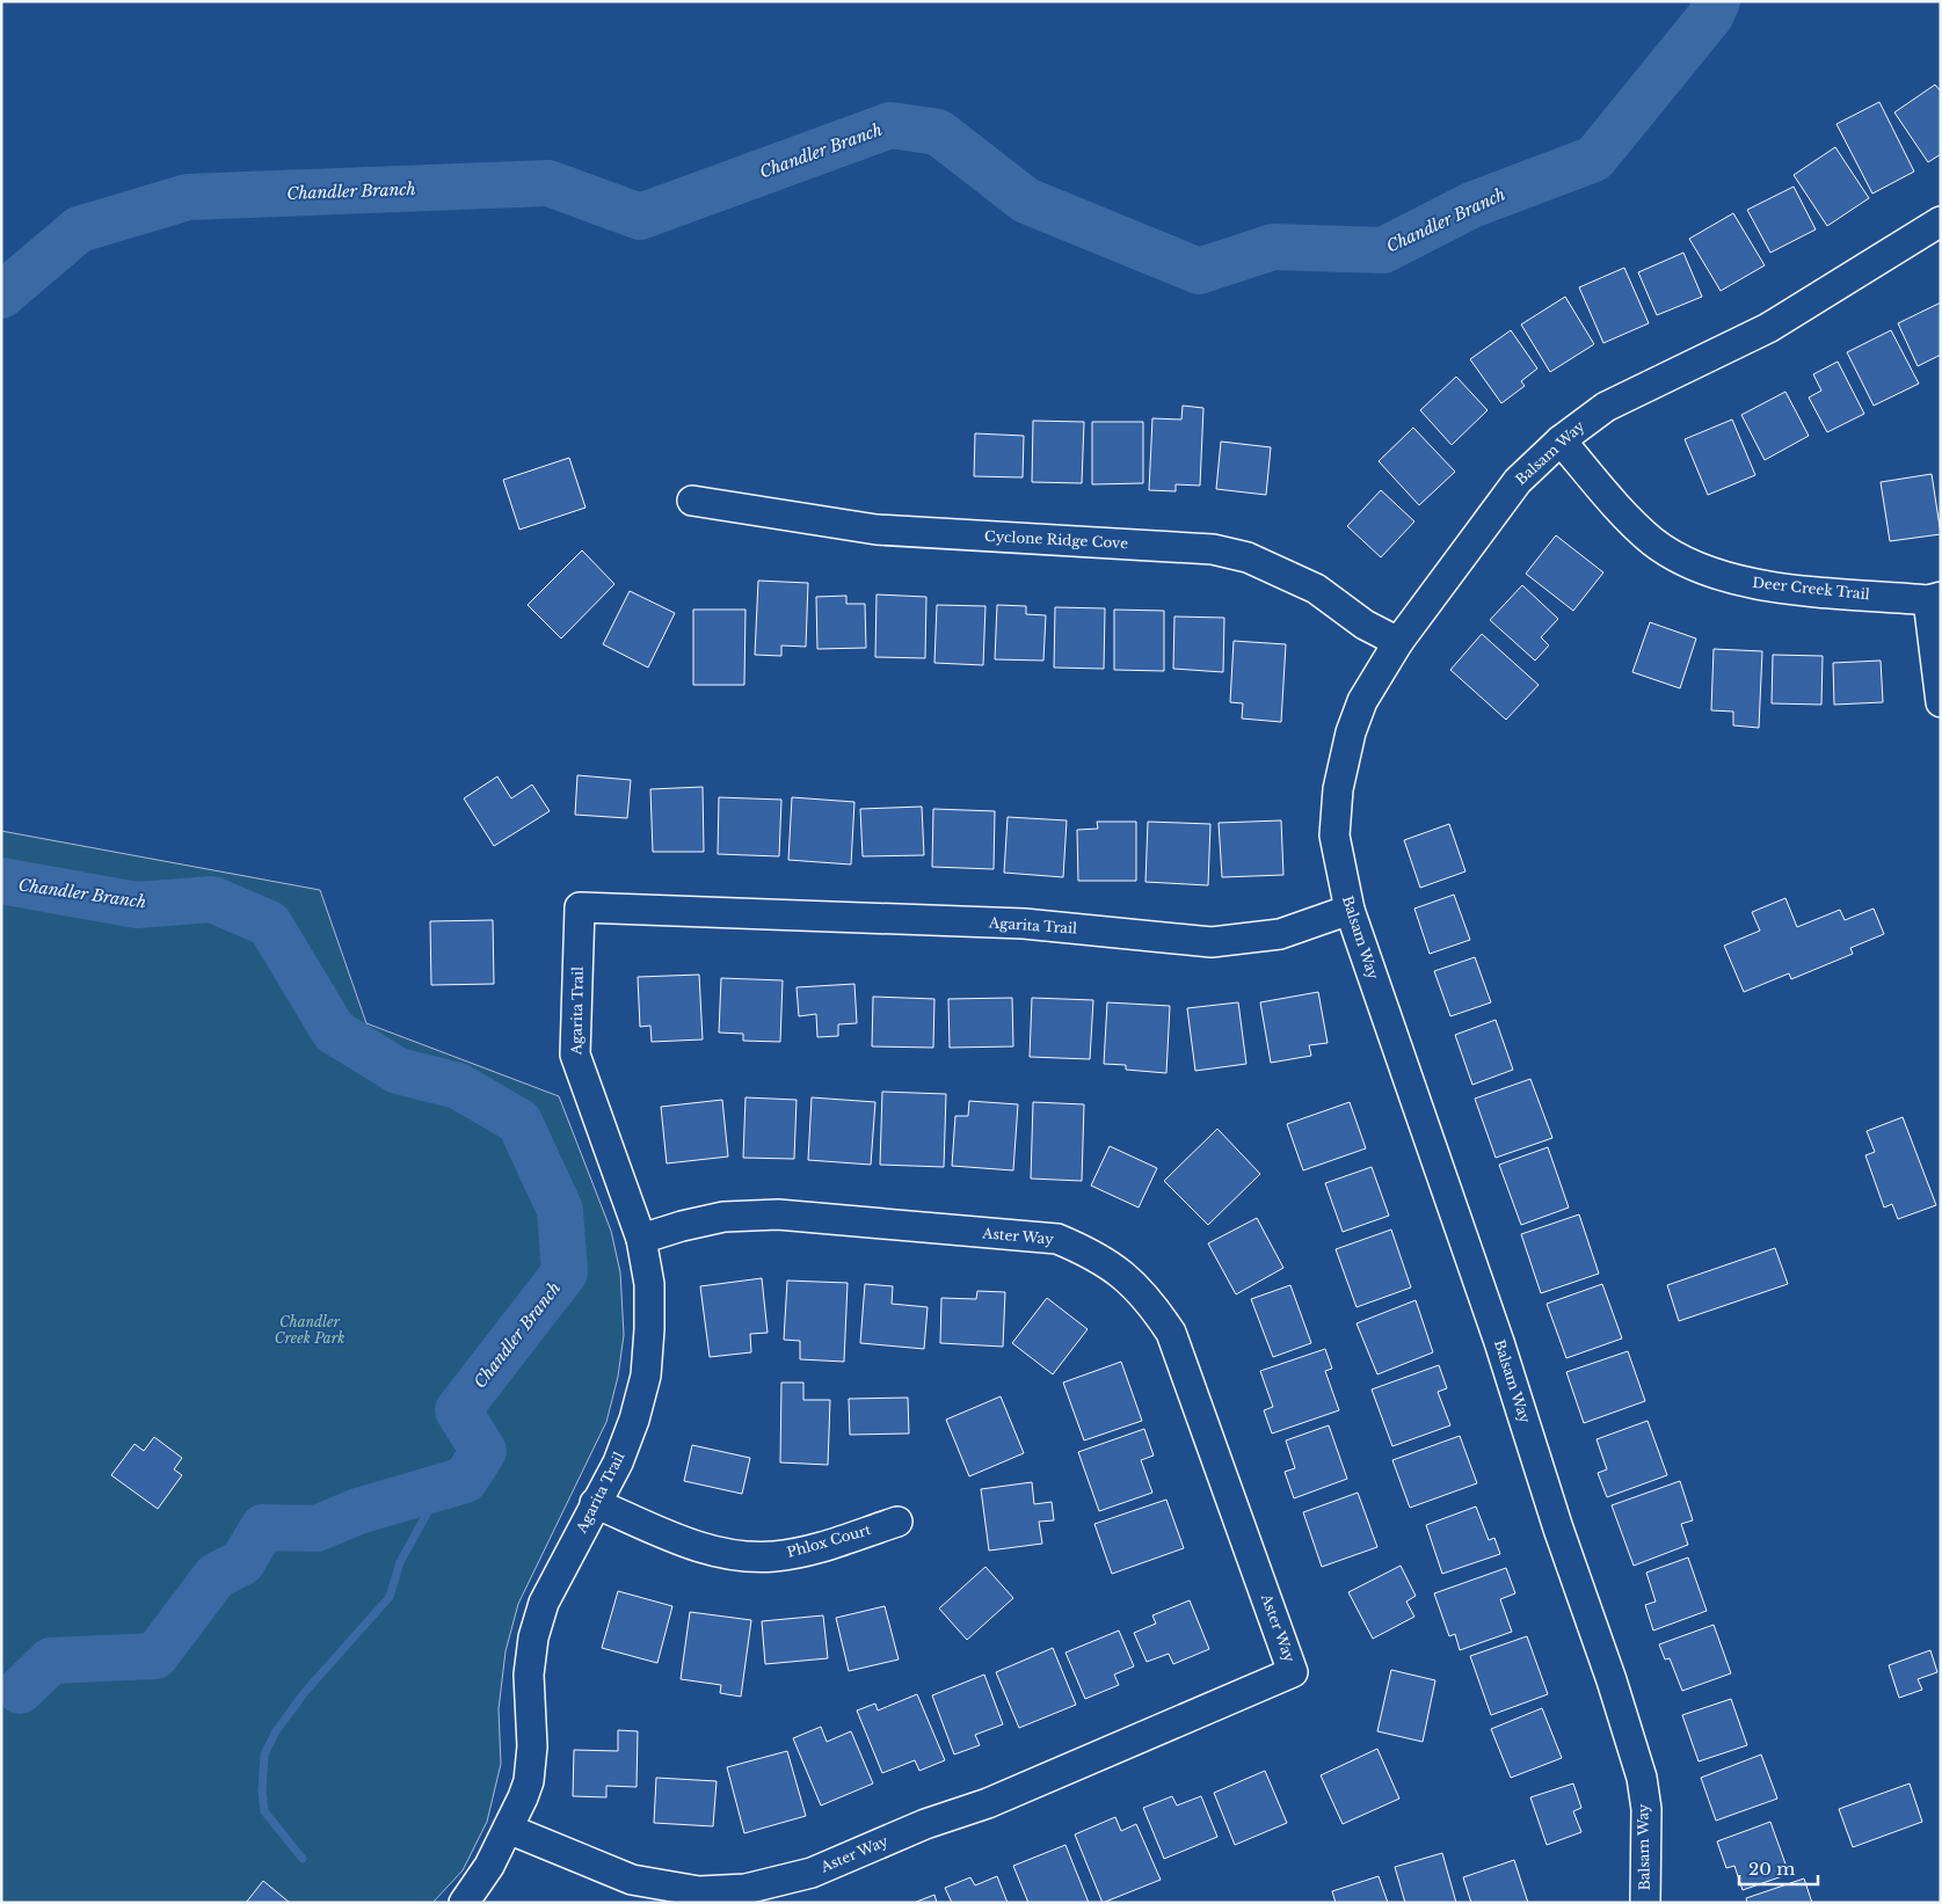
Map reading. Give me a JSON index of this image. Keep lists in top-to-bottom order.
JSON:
{
  "streets": {
    "street": [
      "Balsam Way",
      "Cyclone Ridge Cove",
      "Deer Creek Trail",
      "Agarita Trail",
      "Aster Way",
      "Phlox Court"
    ]
  },
  "crossings": [
    ["Balsam Way", "Cyclone Ridge Cove"],
    ["Balsam Way", "Deer Creek Trail"],
    ["Balsam Way", "Agarita Trail"],
    ["Agarita Trail", "Aster Way"],
    ["Agarita Trail", "Phlox Court"]
  ],
  "water": ["Chandler Branch"],
  "parks": ["Chandler Creek Park"],
  "scale_bar": "20 m"
}
